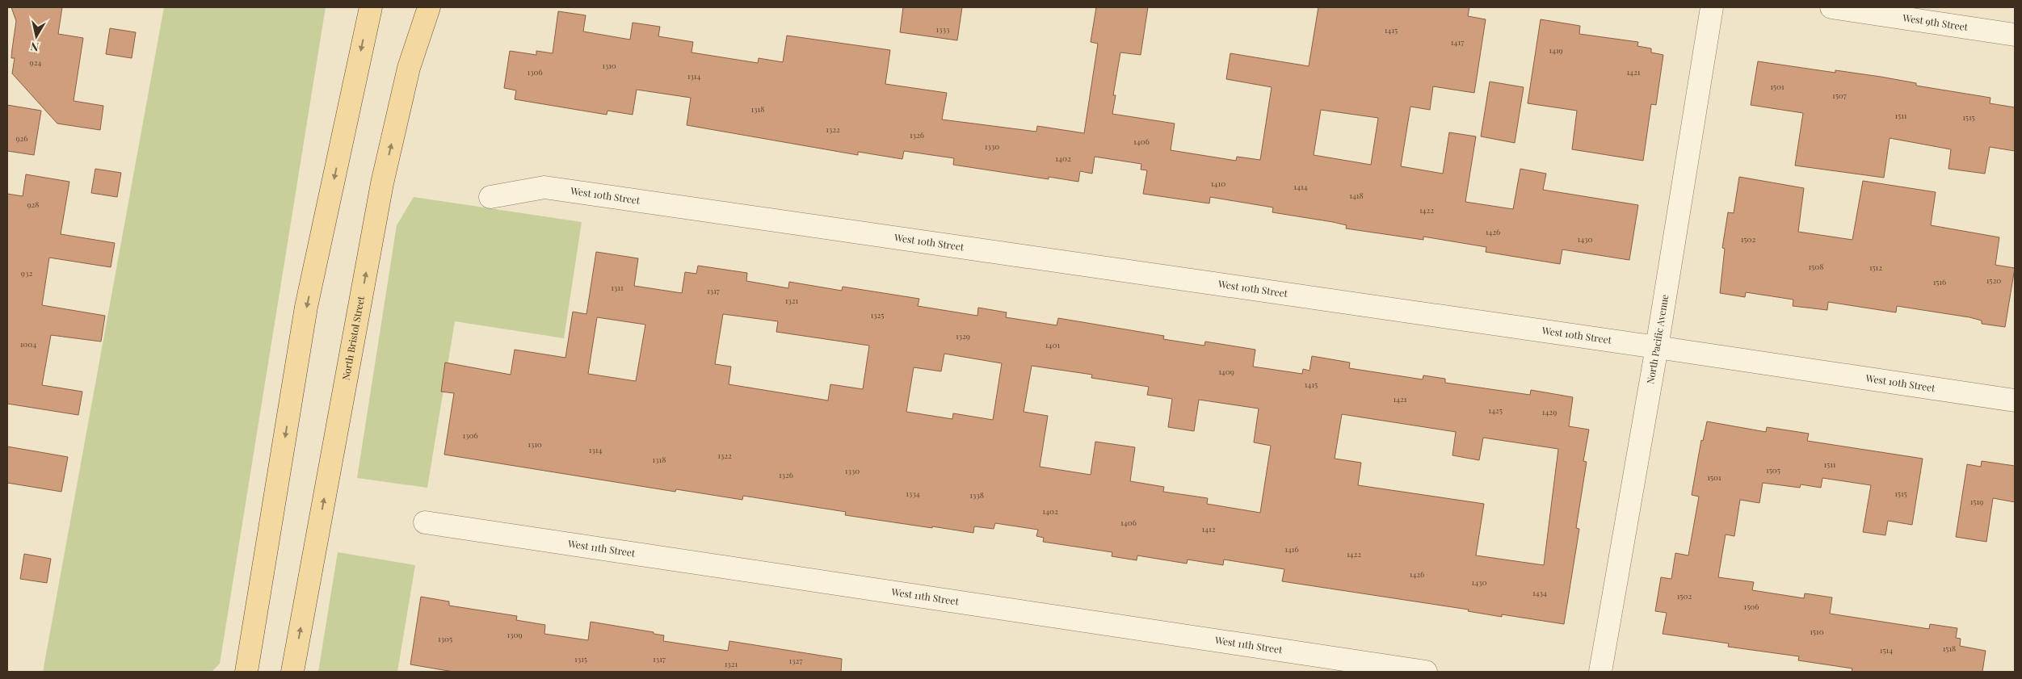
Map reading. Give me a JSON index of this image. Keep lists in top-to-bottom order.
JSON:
{
  "streets": {
    "main road": ["North Bristol Street"],
    "street": [
      "West 9th Street",
      "West 10th Street",
      "North Pacific Avenue",
      "West 11th Street"
    ]
  },
  "crossings": [
    ["West 10th Street", "North Pacific Avenue"]
  ],
  "house_numbers": [
    "1333",
    "1415",
    "1417",
    "1419",
    "924",
    "1310",
    "1306",
    "1421",
    "1314",
    "1501",
    "1507",
    "1318",
    "1511",
    "1515",
    "1322",
    "1326",
    "926",
    "1406",
    "1330",
    "1402",
    "1410",
    "1414",
    "1418",
    "928",
    "1422",
    "1426",
    "1430",
    "1502",
    "1508",
    "1512",
    "932",
    "1520",
    "1516",
    "1311",
    "1317",
    "1321",
    "1325",
    "1329",
    "1004",
    "1401",
    "1409",
    "1415",
    "1421",
    "1425",
    "1429",
    "1306",
    "1310",
    "1314",
    "1322",
    "1318",
    "1511",
    "1505",
    "1330",
    "1326",
    "1501",
    "1334",
    "1515",
    "1338",
    "1519",
    "1402",
    "1406",
    "1412",
    "1416",
    "1422",
    "1426",
    "1430",
    "1434",
    "1502",
    "1506",
    "1510",
    "1309",
    "1305",
    "1518",
    "1514",
    "1315",
    "1317",
    "1327",
    "1321"
  ],
  "north": "bottom"
}
